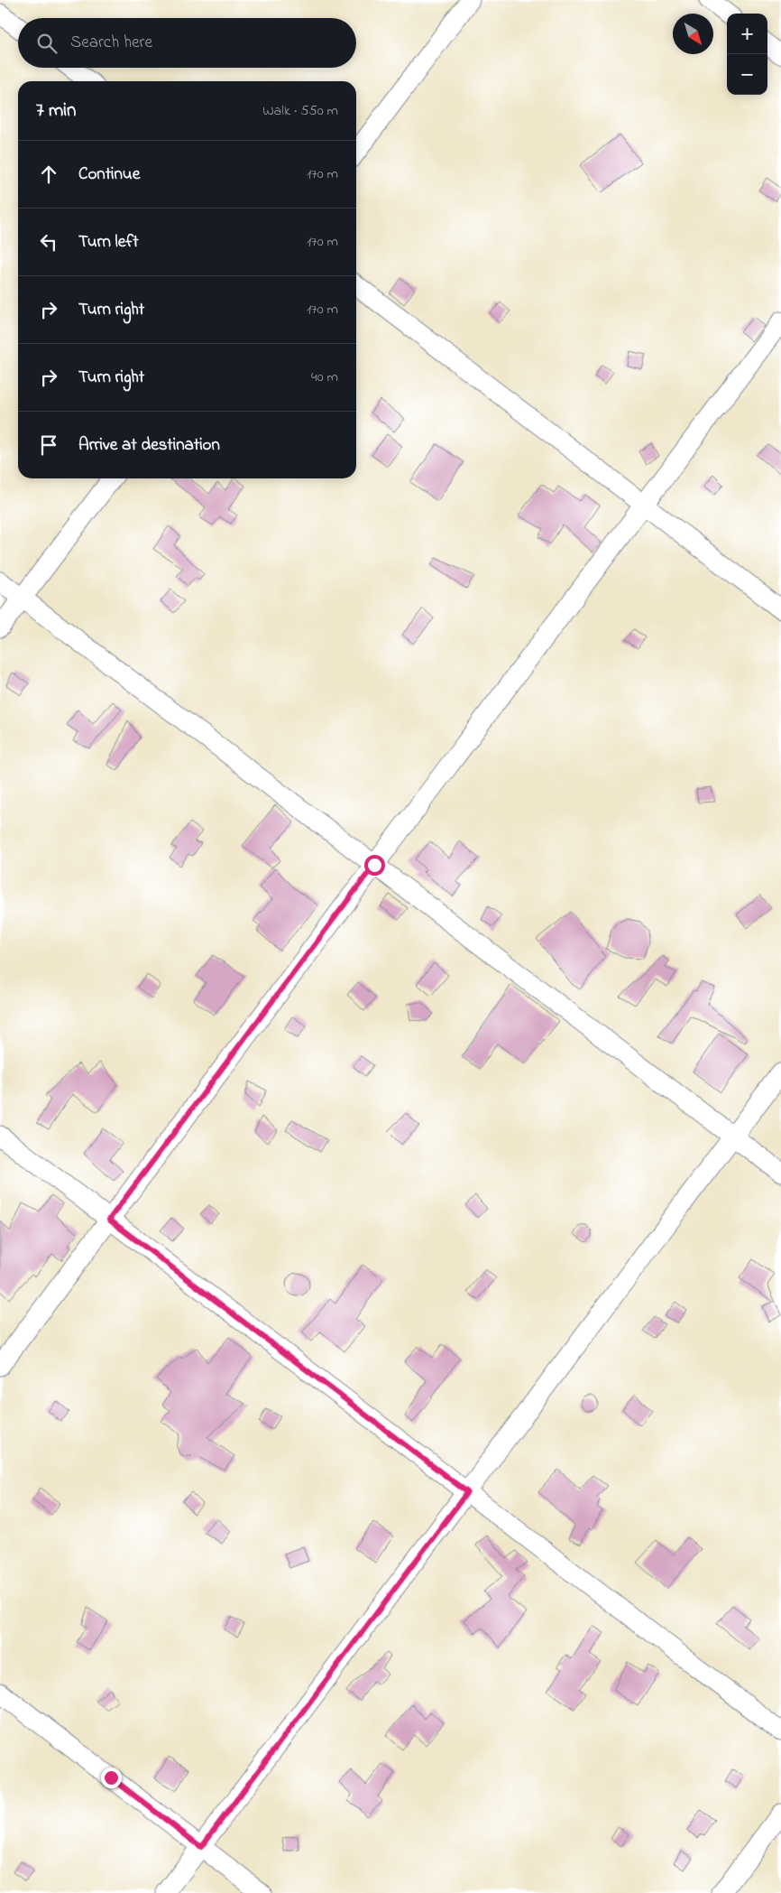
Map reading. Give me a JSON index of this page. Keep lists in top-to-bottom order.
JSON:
{
  "north": "bottom right",
  "page": {
    "map_buttons": ["+", "−"],
    "search": "Search here",
    "heading": ["7 min", "Walk · 550 m"],
    "list": [
      ["Continue", "170 m"],
      ["Turn left", "170 m"],
      ["Turn right", "170 m"],
      ["Turn right", "40 m"],
      "Arrive at destination"
    ]
  }
}
